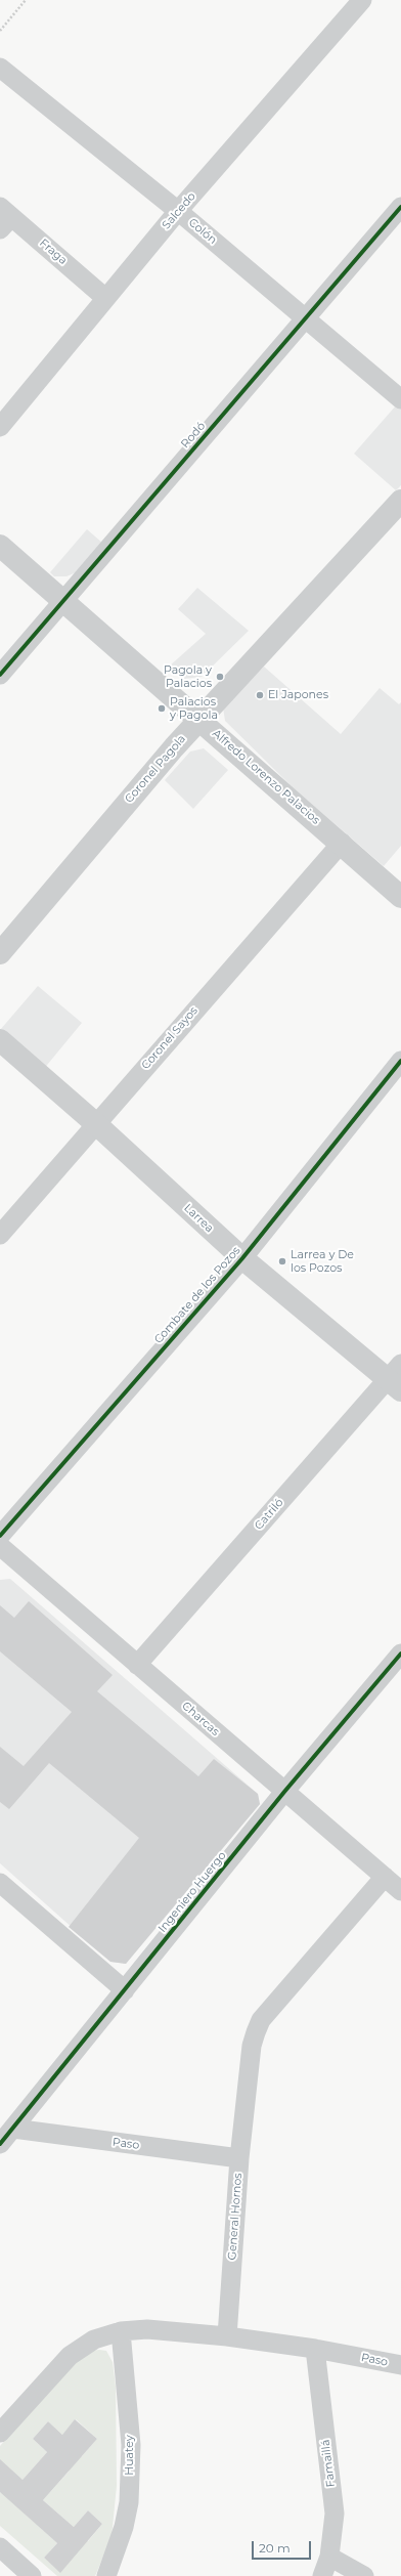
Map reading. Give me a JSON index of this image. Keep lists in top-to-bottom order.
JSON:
{
  "streets": {
    "street": [
      "Salcedo",
      "Colón",
      "Fraga",
      "Rodó",
      "Coronel Pagola",
      "Alfredo Lorenzo Palacios",
      "Coronel Sayos",
      "Larrea",
      "Combate de los Pozos",
      "Catriló",
      "Charcas",
      "Ingeniero Huergo",
      "Paso",
      "General Hornos",
      "Huatey",
      "Famaillá"
    ]
  },
  "crossings": [
    ["Salcedo", "Colón"],
    ["Salcedo", "Fraga"],
    ["Colón", "Rodó"],
    ["Rodó", "Alfredo Lorenzo Palacios"],
    ["Coronel Pagola", "Alfredo Lorenzo Palacios"],
    ["Alfredo Lorenzo Palacios", "Coronel Sayos"],
    ["Coronel Sayos", "Larrea"],
    ["Larrea", "Combate de los Pozos"],
    ["Larrea", "Catriló"],
    ["Catriló", "Charcas"],
    ["Charcas", "Ingeniero Huergo"],
    ["Charcas", "General Hornos"],
    ["Ingeniero Huergo", "Paso"],
    ["Paso", "General Hornos"],
    ["Paso", "Famaillá"]
  ],
  "places": [
    "Pagola y Palacios",
    "El Japones",
    "Palacios y Pagola",
    "Larrea y De los Pozos"
  ],
  "scale_bar": "20 m"
}
